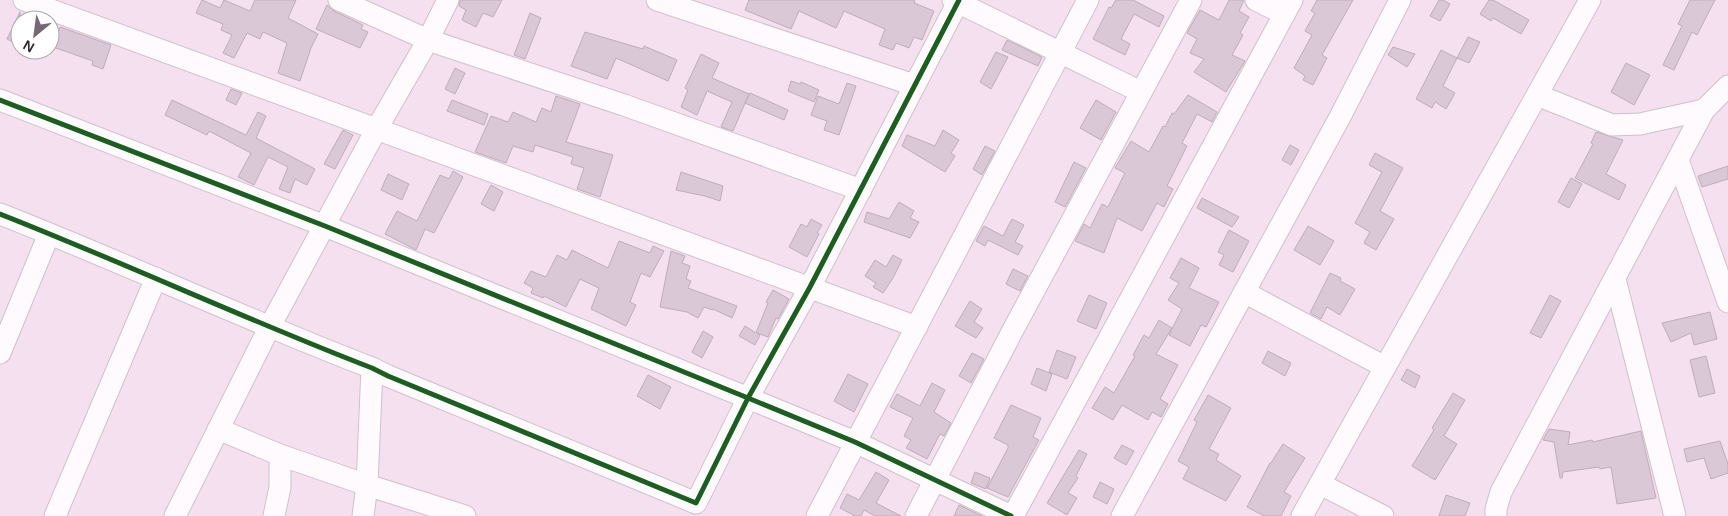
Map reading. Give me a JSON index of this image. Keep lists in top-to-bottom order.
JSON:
{
  "north": "bottom left"
}
